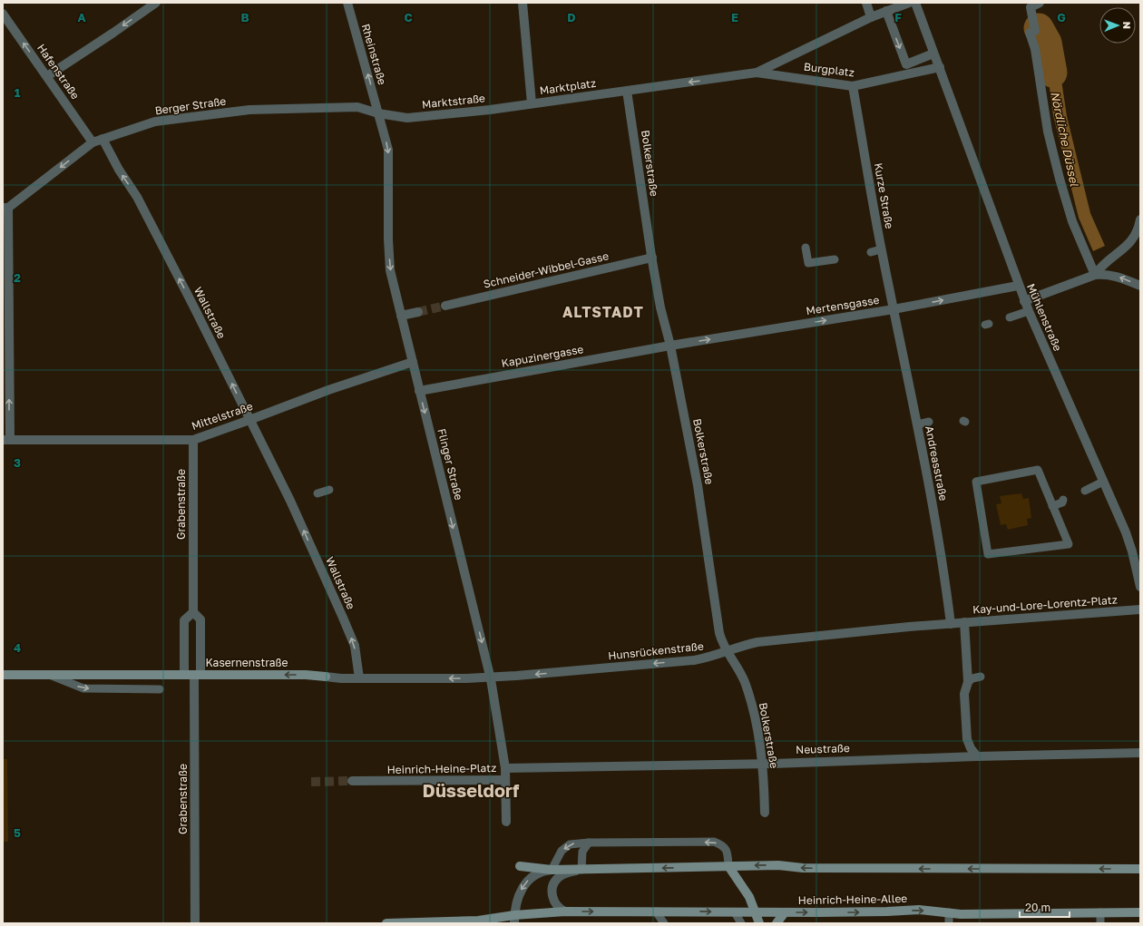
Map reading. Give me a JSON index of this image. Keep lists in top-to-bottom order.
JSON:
{
  "streets": {
    "main road": ["Kasernenstraße", "Heinrich-Heine-Allee"],
    "street": [
      "Rheinstraße",
      "Burgplatz",
      "Hafenstraße",
      "Marktplatz",
      "Marktstraße",
      "Berger Straße",
      "Bolkerstraße",
      "Kurze Straße",
      "Schneider-Wibbel-Gasse",
      "Mertensgasse",
      "Wallstraße",
      "Mühlenstraße",
      "Kapuzinergasse",
      "Mittelstraße",
      "Andreasstraße",
      "Flinger Straße",
      "Grabenstraße",
      "Kay-und-Lore-Lorentz-Platz",
      "Hunsrückenstraße",
      "Neustraße",
      "Heinrich-Heine-Platz"
    ]
  },
  "crossings": [
    ["Rheinstraße", "Marktstraße"],
    ["Rheinstraße", "Berger Straße"],
    ["Rheinstraße", "Flinger Straße"],
    ["Burgplatz", "Marktplatz"],
    ["Burgplatz", "Kurze Straße"],
    ["Burgplatz", "Mühlenstraße"],
    ["Hafenstraße", "Berger Straße"],
    ["Marktplatz", "Marktstraße"],
    ["Marktplatz", "Bolkerstraße"],
    ["Marktstraße", "Berger Straße"],
    ["Marktstraße", "Flinger Straße"],
    ["Berger Straße", "Wallstraße"],
    ["Berger Straße", "Flinger Straße"],
    ["Bolkerstraße", "Schneider-Wibbel-Gasse"],
    ["Bolkerstraße", "Mertensgasse"],
    ["Bolkerstraße", "Kapuzinergasse"],
    ["Bolkerstraße", "Hunsrückenstraße"],
    ["Bolkerstraße", "Neustraße"],
    ["Kurze Straße", "Mertensgasse"],
    ["Kurze Straße", "Andreasstraße"],
    ["Mertensgasse", "Mühlenstraße"],
    ["Mertensgasse", "Kapuzinergasse"],
    ["Mertensgasse", "Andreasstraße"],
    ["Wallstraße", "Mittelstraße"],
    ["Wallstraße", "Kasernenstraße"],
    ["Kapuzinergasse", "Flinger Straße"],
    ["Mittelstraße", "Flinger Straße"],
    ["Mittelstraße", "Grabenstraße"],
    ["Andreasstraße", "Kay-und-Lore-Lorentz-Platz"],
    ["Andreasstraße", "Hunsrückenstraße"],
    ["Flinger Straße", "Hunsrückenstraße"],
    ["Flinger Straße", "Kasernenstraße"],
    ["Flinger Straße", "Neustraße"],
    ["Flinger Straße", "Heinrich-Heine-Platz"],
    ["Grabenstraße", "Kasernenstraße"],
    ["Kay-und-Lore-Lorentz-Platz", "Hunsrückenstraße"],
    ["Hunsrückenstraße", "Kasernenstraße"]
  ],
  "one_way": [
    "Rheinstraße",
    "Hafenstraße",
    "Mertensgasse",
    "Wallstraße",
    "Flinger Straße",
    "Hunsrückenstraße",
    "Kasernenstraße"
  ],
  "districts": ["ALTSTADT", "Düsseldorf"],
  "water": ["Nördliche Düssel"],
  "scale_bar": "20 m",
  "north": "right",
  "grid": {
    "columns": [
      "A",
      "B",
      "C",
      "D",
      "E",
      "F",
      "G"
    ],
    "rows": [
      "1",
      "2",
      "3",
      "4",
      "5"
    ]
  }
}
